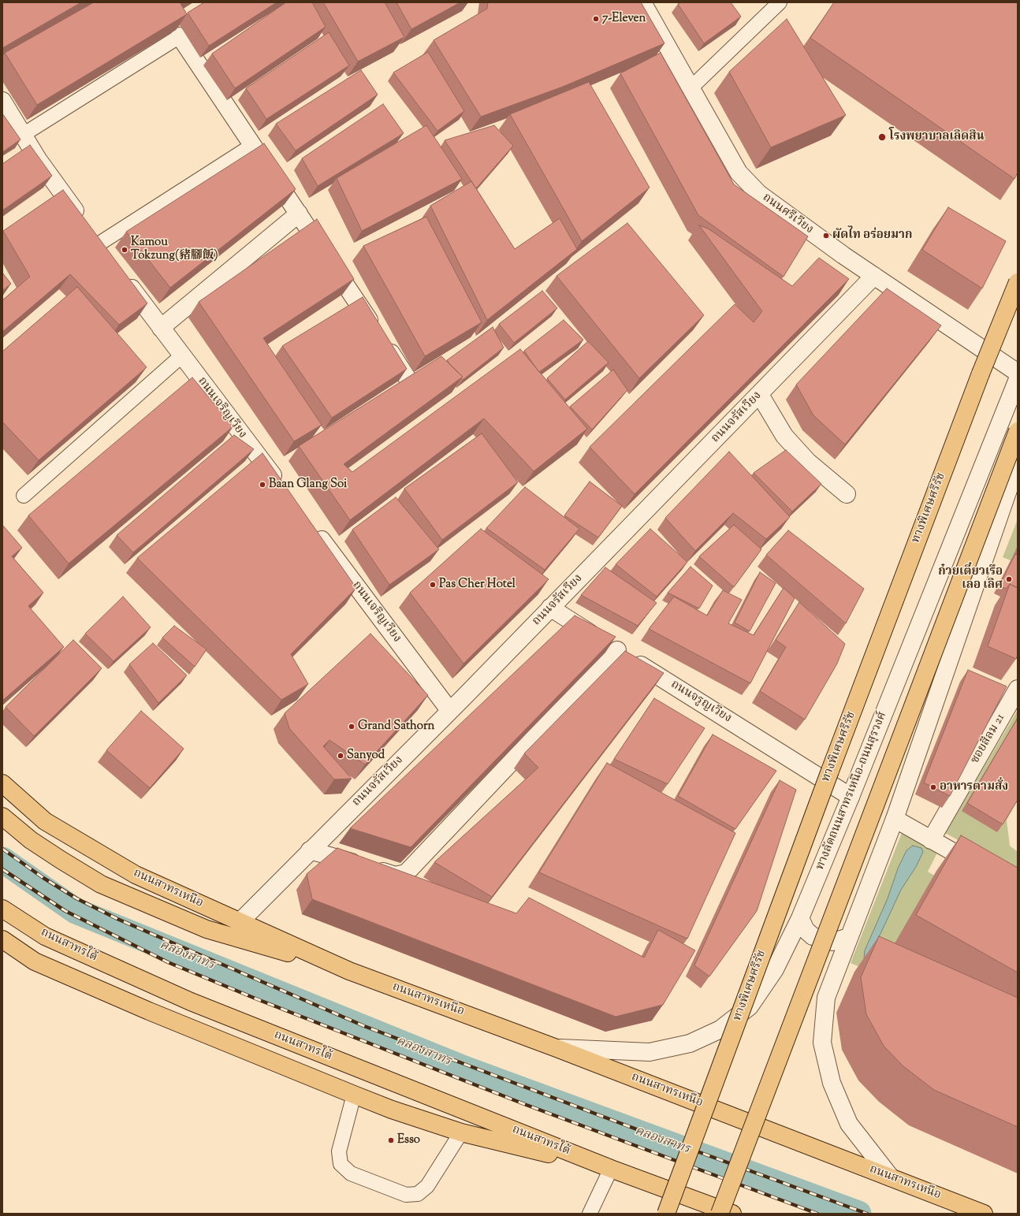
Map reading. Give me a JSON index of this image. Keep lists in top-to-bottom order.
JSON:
{
  "streets": {
    "main road": ["ทางพิเศษศรีรัช", "ถนนสาทรเหนือ", "ถนนสาทรใต้"],
    "street": [
      "ถนนศรีเวียง",
      "ถนนเจริญเวียง",
      "ถนนจรัสเวียง",
      "ถนนจรูญเวียง",
      "ซอยสีลม 21",
      "ทางลัดถนนสาทรเหนือ-ถนนสุรวงศ์"
    ]
  },
  "crossings": [
    ["ถนนศรีเวียง", "ถนนจรัสเวียง"],
    ["ถนนเจริญเวียง", "ถนนจรัสเวียง"],
    ["ถนนจรัสเวียง", "ถนนจรูญเวียง"],
    ["ถนนจรัสเวียง", "ถนนสาทรเหนือ"],
    ["ถนนจรูญเวียง", "ทางลัดถนนสาทรเหนือ-ถนนสุรวงศ์"],
    ["ทางลัดถนนสาทรเหนือ-ถนนสุรวงศ์", "ถนนสาทรเหนือ"]
  ],
  "water": ["คลองสาทร"],
  "places": [
    "7-Eleven",
    "โรงพยาบาลเลิดสิน",
    "ผัดไท อร่อยมาก",
    "Kamou Tokzung(豬腳飯)",
    "Baan Glang Soi",
    "ก๋วยเตี๋ยวเรือ เลอ เลิศ",
    "Pas Cher Hotel",
    "Grand Sathorn",
    "Sanyod",
    "อาหารตามสั่ง",
    "Esso"
  ]
}
